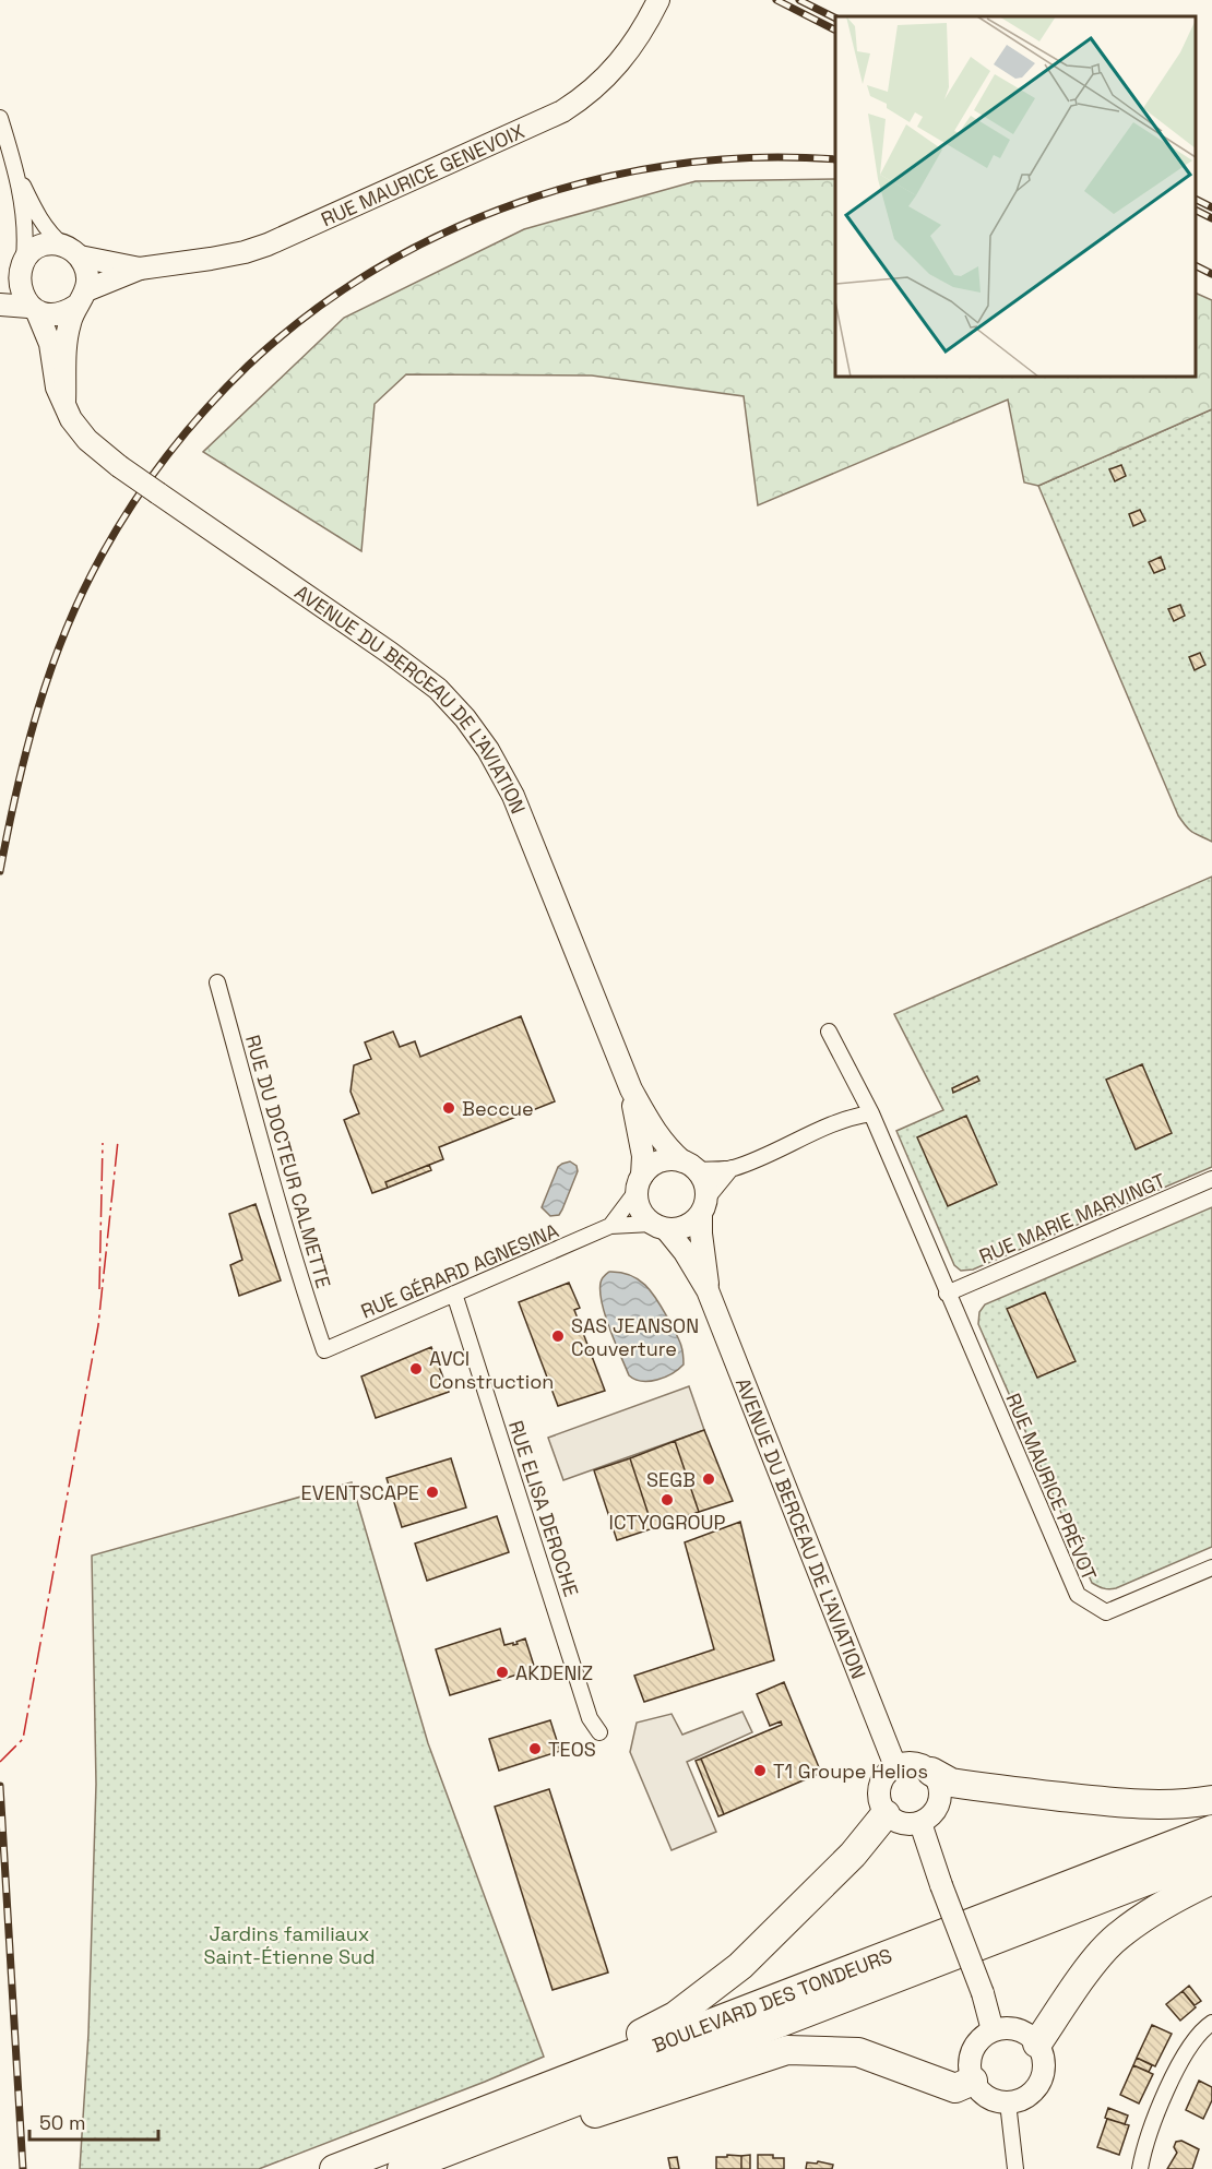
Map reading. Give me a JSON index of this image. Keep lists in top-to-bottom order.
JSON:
{
  "streets": {
    "highway": ["BOULEVARD DES TONDEURS"],
    "street": [
      "RUE MAURICE GENEVOIX",
      "AVENUE DU BERCEAU DE L'AVIATION",
      "RUE DU DOCTEUR CALMETTE",
      "RUE MARIE MARVINGT",
      "RUE GÉRARD AGNESINA",
      "RUE MAURICE PRÉVOT",
      "RUE ELISA DEROCHE"
    ]
  },
  "crossings": [
    ["AVENUE DU BERCEAU DE L'AVIATION", "RUE GÉRARD AGNESINA"],
    ["RUE DU DOCTEUR CALMETTE", "RUE GÉRARD AGNESINA"],
    ["RUE MARIE MARVINGT", "RUE MAURICE PRÉVOT"],
    ["RUE GÉRARD AGNESINA", "RUE ELISA DEROCHE"]
  ],
  "parks": ["Jardins familiaux Saint-Étienne Sud"],
  "places": [
    "Beccue",
    "SAS JEANSON Couverture",
    "AVCI Construction",
    "SEGB",
    "EVENTSCAPE",
    "ICTYOGROUP",
    "AKDENIZ",
    "TEOS",
    "T1 Groupe Helios"
  ],
  "scale_bar": "50 m"
}
